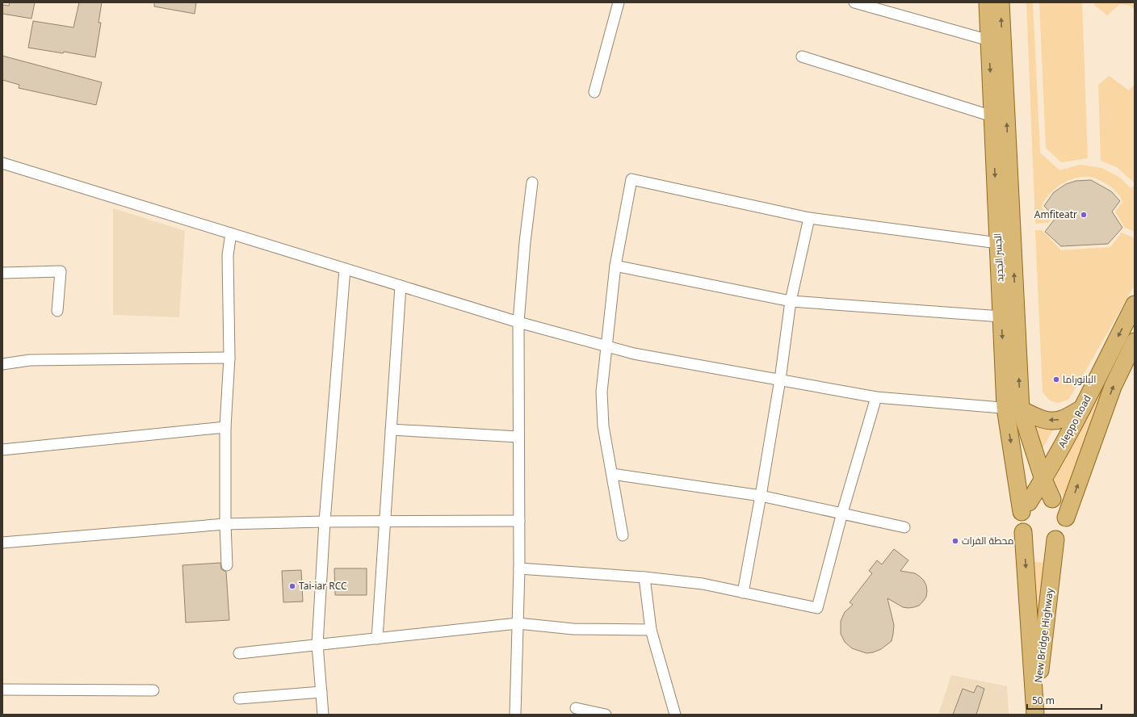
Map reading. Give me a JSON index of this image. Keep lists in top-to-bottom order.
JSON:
{
  "streets": {
    "main road": ["الجسر الجديد", "Aleppo Road", "New Bridge Highway"]
  },
  "crossings": [
    ["الجسر الجديد", "Aleppo Road"],
    ["الجسر الجديد", "New Bridge Highway"],
    ["Aleppo Road", "New Bridge Highway"]
  ],
  "places": [
    "Amfiteatr",
    "البانوراما",
    "محطة الفرات",
    "Tai-iar RCC"
  ],
  "scale_bar": "50 m"
}
